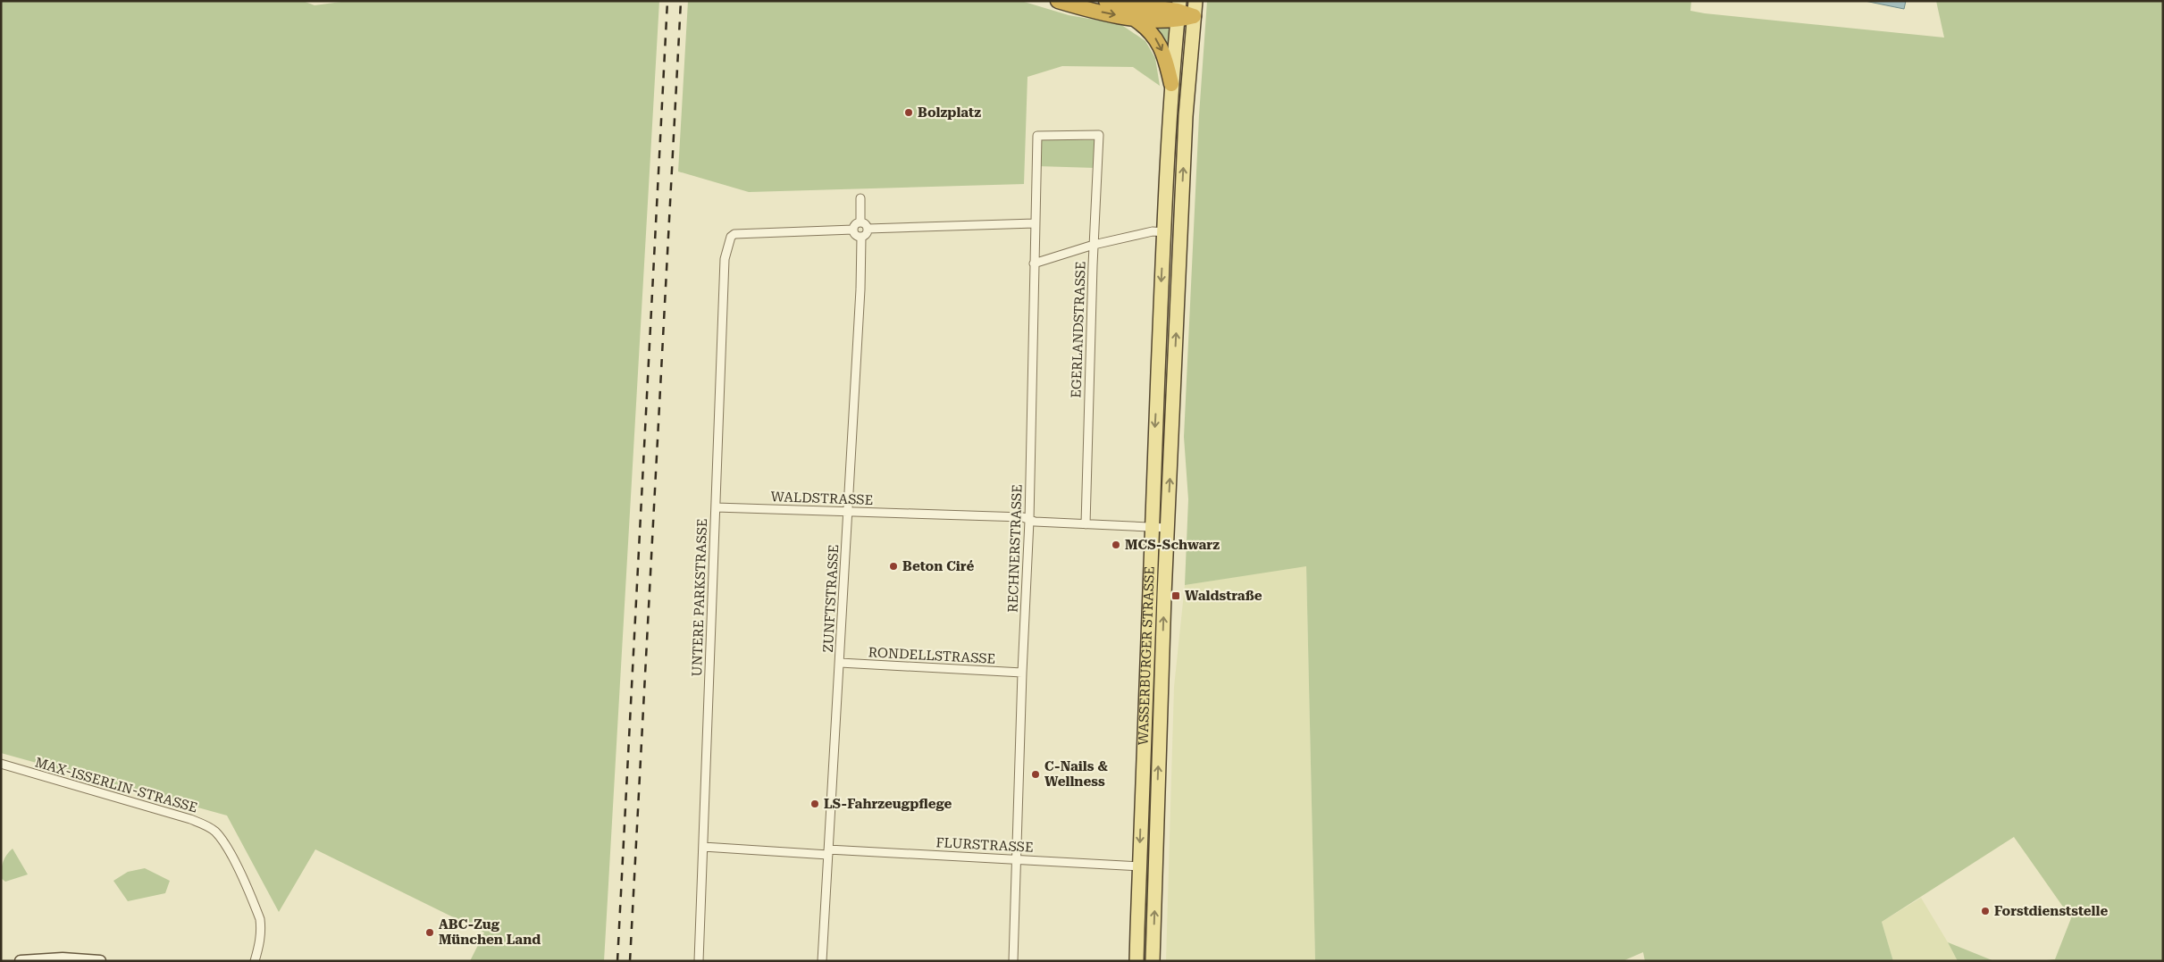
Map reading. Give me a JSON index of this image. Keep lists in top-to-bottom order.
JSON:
{
  "streets": {
    "main road": ["WASSERBURGER STRASSE"],
    "street": [
      "EGERLANDSTRASSE",
      "WALDSTRASSE",
      "RECHNERSTRASSE",
      "UNTERE PARKSTRASSE",
      "ZUNFTSTRASSE",
      "RONDELLSTRASSE",
      "MAX-ISSERLIN-STRASSE",
      "FLURSTRASSE"
    ]
  },
  "crossings": [
    ["EGERLANDSTRASSE", "WALDSTRASSE"],
    ["EGERLANDSTRASSE", "RECHNERSTRASSE"],
    ["WALDSTRASSE", "RECHNERSTRASSE"],
    ["WALDSTRASSE", "UNTERE PARKSTRASSE"],
    ["WALDSTRASSE", "ZUNFTSTRASSE"],
    ["WALDSTRASSE", "WASSERBURGER STRASSE"],
    ["RECHNERSTRASSE", "RONDELLSTRASSE"],
    ["RECHNERSTRASSE", "FLURSTRASSE"],
    ["UNTERE PARKSTRASSE", "ZUNFTSTRASSE"],
    ["UNTERE PARKSTRASSE", "FLURSTRASSE"],
    ["ZUNFTSTRASSE", "RONDELLSTRASSE"],
    ["ZUNFTSTRASSE", "FLURSTRASSE"],
    ["WASSERBURGER STRASSE", "FLURSTRASSE"]
  ],
  "places": {
    "other": [
      "Bolzplatz",
      "MCS-Schwarz",
      "Beton Ciré",
      "C-Nails & Wellness",
      "LS-Fahrzeugpflege",
      "Forstdienststelle",
      "ABC-Zug München Land"
    ],
    "transit": ["Waldstraße"]
  }
}
